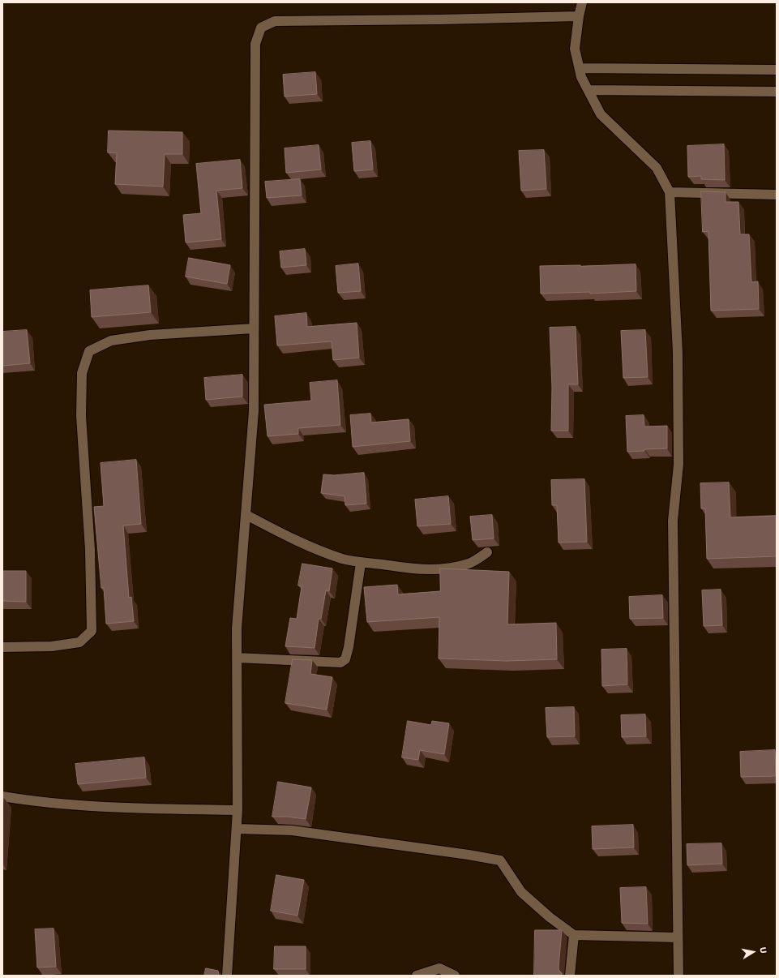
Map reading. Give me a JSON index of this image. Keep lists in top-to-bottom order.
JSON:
{
  "north": "right"
}
